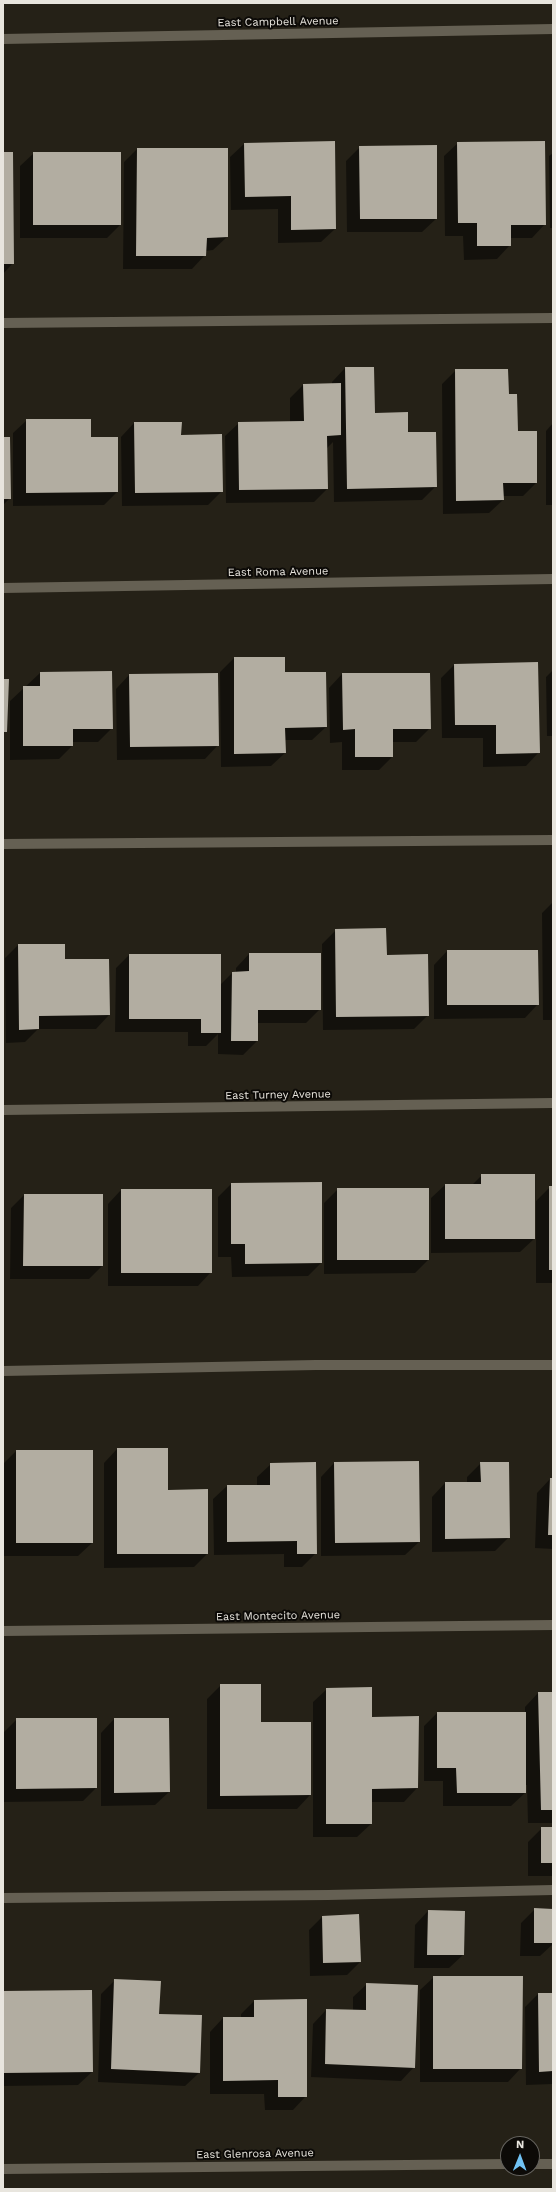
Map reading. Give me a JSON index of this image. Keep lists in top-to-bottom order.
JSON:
{
  "streets": {
    "street": [
      "East Campbell Avenue",
      "East Roma Avenue",
      "East Turney Avenue",
      "East Montecito Avenue",
      "East Glenrosa Avenue"
    ]
  },
  "north": "top"
}
